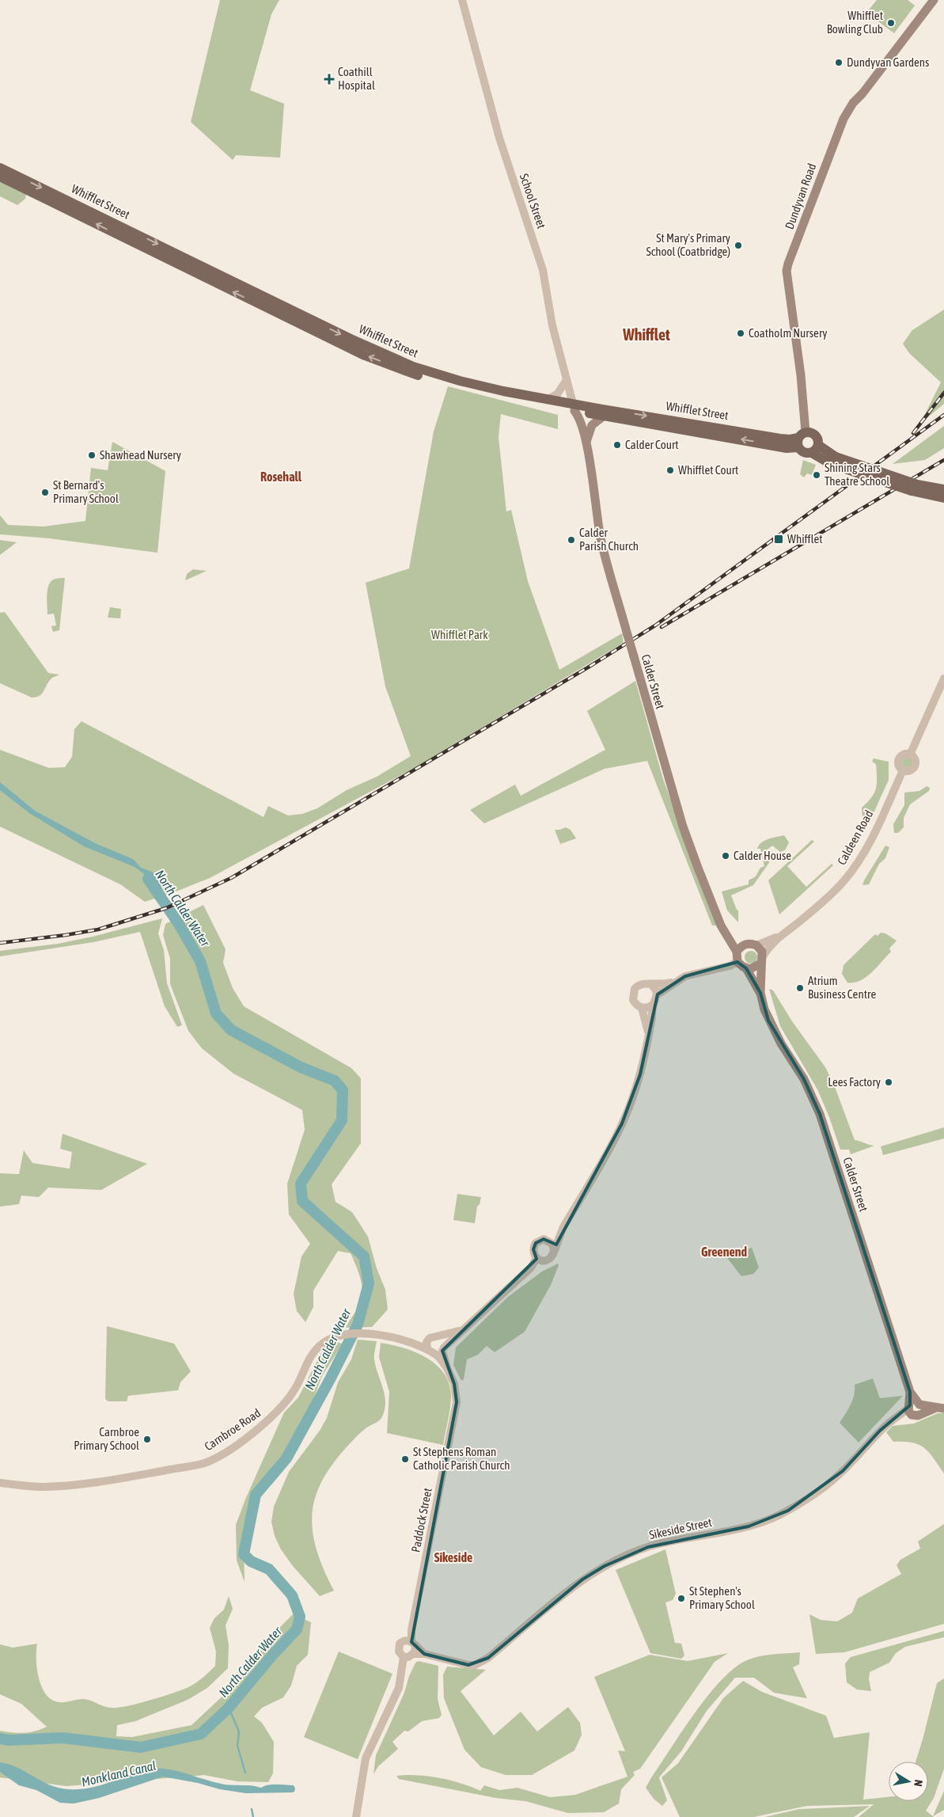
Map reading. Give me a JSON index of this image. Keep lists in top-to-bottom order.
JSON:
{
  "streets": {
    "main road": ["Dundyvan Road", "Whifflet Street", "Calder Street"],
    "street": [
      "School Street",
      "Caldeen Road",
      "Carnbroe Road",
      "Paddock Street",
      "Sikeside Street"
    ]
  },
  "crossings": [
    ["Dundyvan Road", "Whifflet Street"],
    ["School Street", "Whifflet Street"],
    ["School Street", "Calder Street"],
    ["Whifflet Street", "Calder Street"],
    ["Calder Street", "Caldeen Road"],
    ["Calder Street", "Sikeside Street"],
    ["Carnbroe Road", "Paddock Street"],
    ["Paddock Street", "Sikeside Street"]
  ],
  "districts": [
    "Whifflet",
    "Rosehall",
    "Greenend",
    "Sikeside"
  ],
  "water": ["North Calder Water", "Monkland Canal"],
  "parks": ["Whifflet Park"],
  "places": {
    "other": [
      "Whifflet Bowling Club",
      "Dundyvan Gardens",
      "St Mary's Primary School (Coatbridge)",
      "Coatholm Nursery",
      "Calder Court",
      "Shawhead Nursery",
      "Whifflet Court",
      "Shining Stars Theatre School",
      "St Bernard's Primary School",
      "Calder Parish Church",
      "Calder House",
      "Atrium Business Centre",
      "Lees Factory",
      "Carnbroe Primary School",
      "St Stephens Roman Catholic Parish Church",
      "St Stephen's Primary School"
    ],
    "health": ["Coathill Hospital"],
    "transit": ["Whifflet"]
  },
  "north": "right"
}
